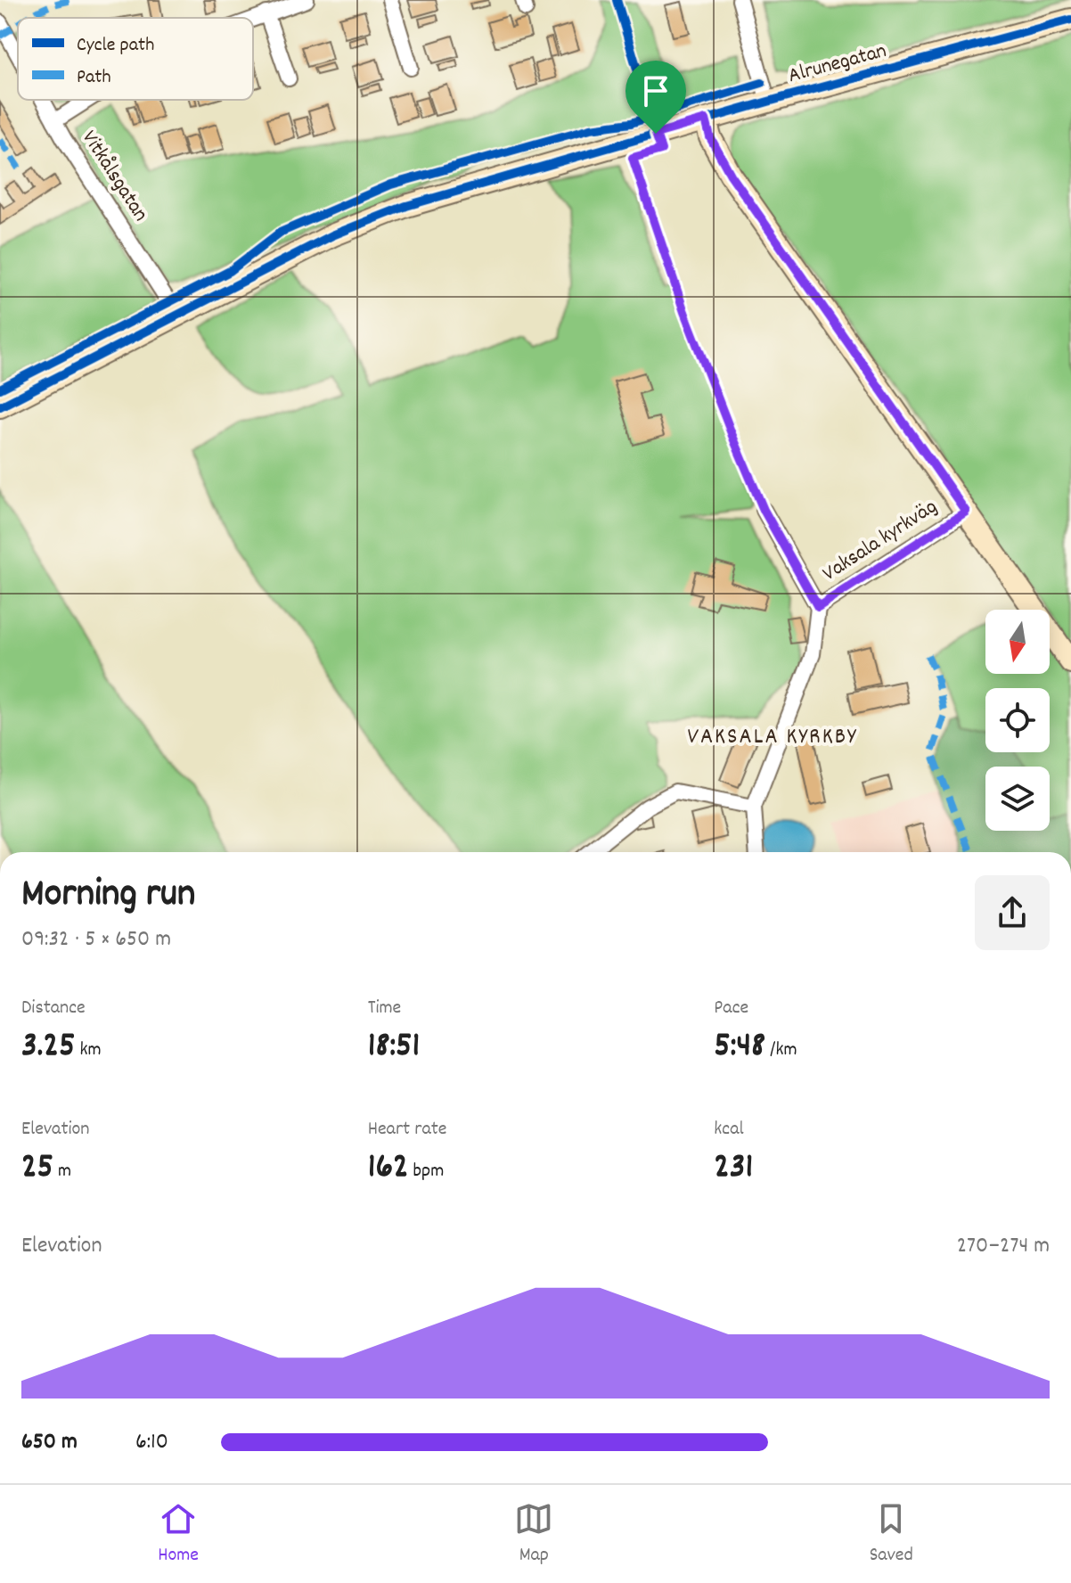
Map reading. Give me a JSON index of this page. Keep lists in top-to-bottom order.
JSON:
{
  "streets": {
    "street": ["Alrunegatan", "Vitkålsgatan", "Vaksala kyrkväg"]
  },
  "crossings": [
    ["Alrunegatan", "Vitkålsgatan"]
  ],
  "districts": ["VAKSALA KYRKBY"],
  "legend": ["Cycle path", "Path"],
  "north": "bottom",
  "page": {
    "heading": ["Morning run", "09:32 · 5 × 650 m"],
    "stats": [
      ["Distance", "3.25 km"],
      ["Time", "18:51"],
      ["Pace", "5:48 /km"],
      ["Elevation", "25 m"],
      ["Heart rate", "162 bpm"],
      ["kcal", "231"]
    ],
    "chart": ["Elevation", "270–274 m"],
    "list": [
      {
        "name": "650 m",
        "note": "6:10"
      }
    ],
    "tabs": ["Home", "Map", "Saved"]
  }
}
